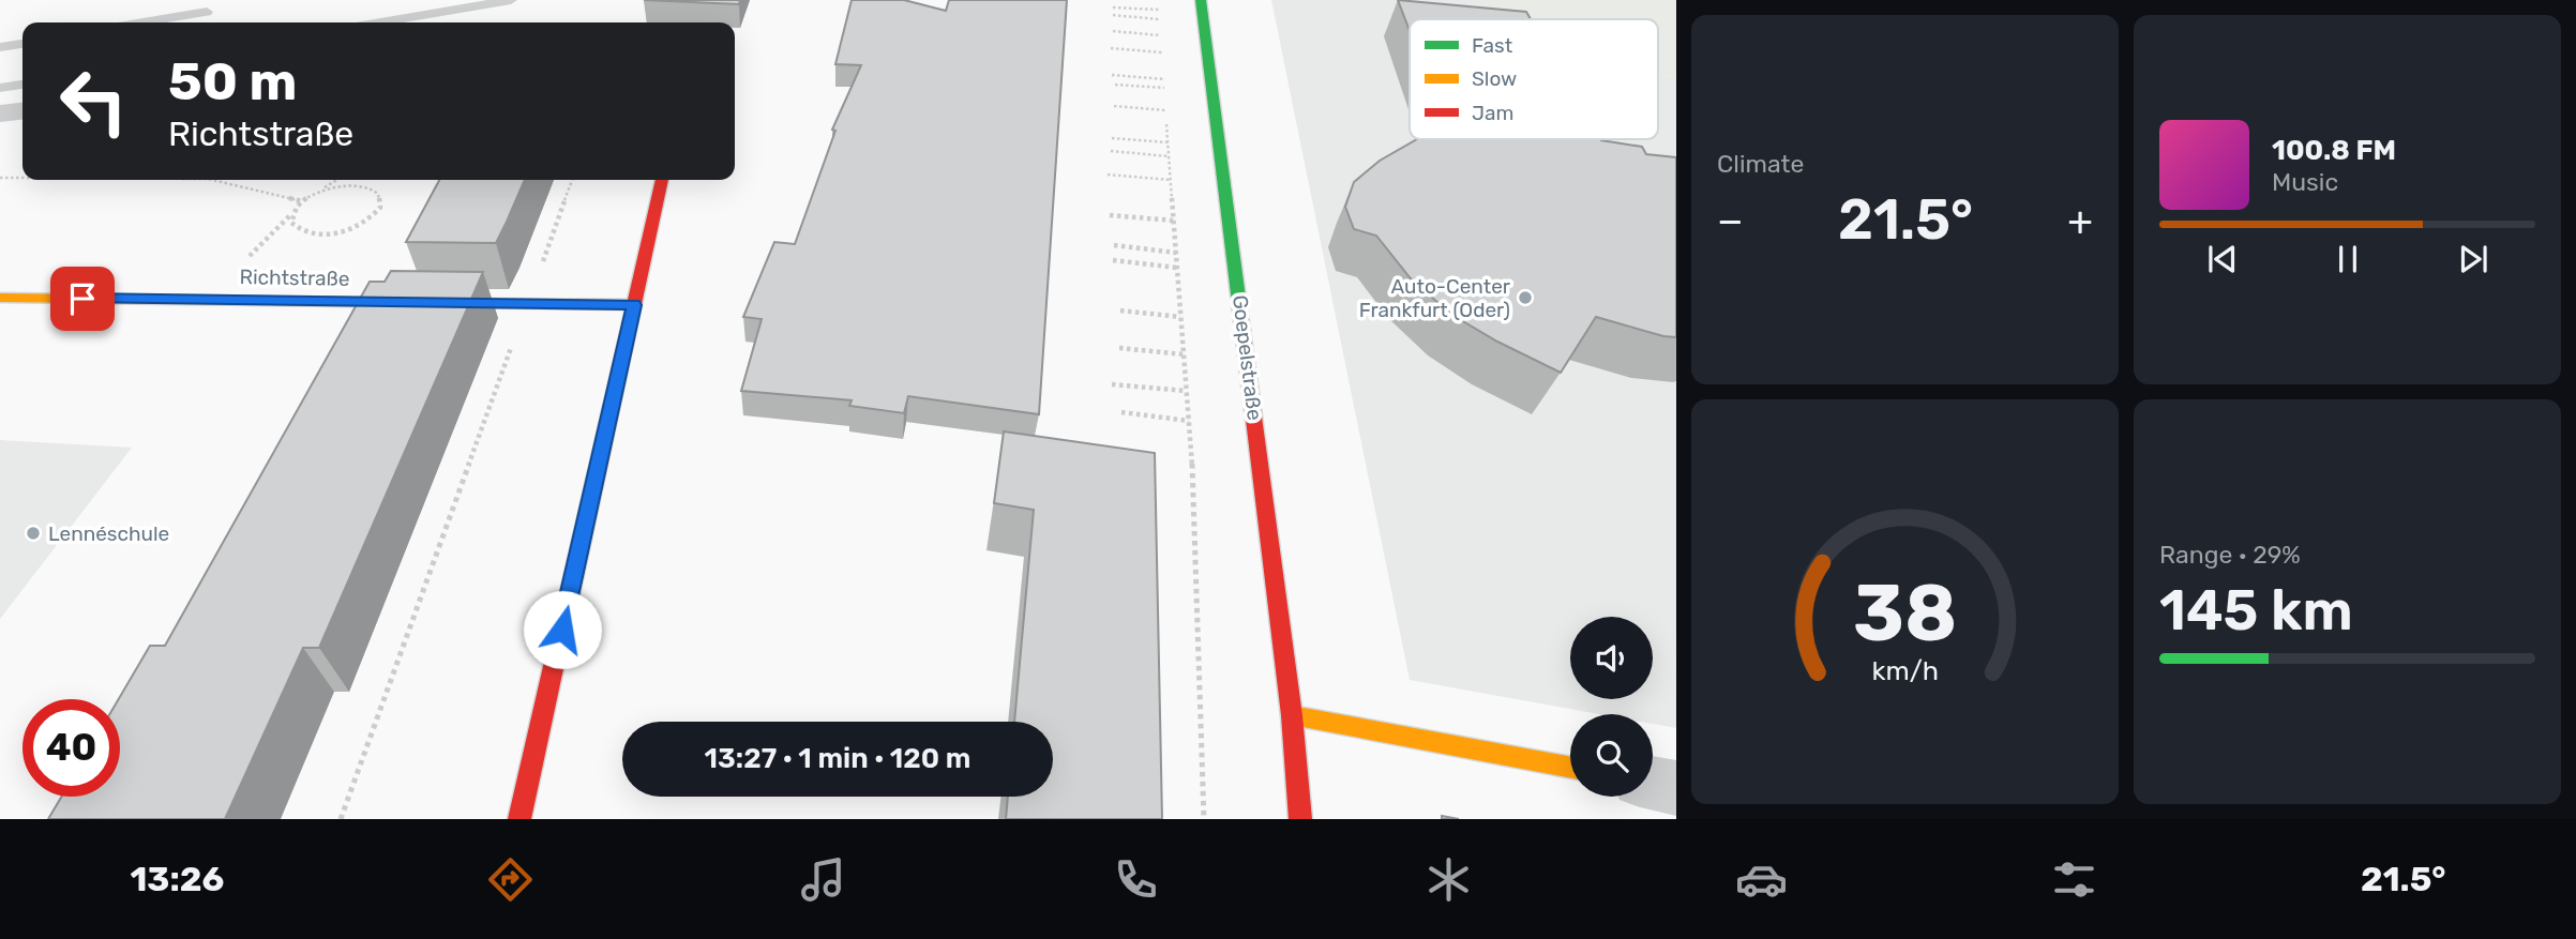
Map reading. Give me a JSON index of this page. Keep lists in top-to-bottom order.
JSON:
{
  "streets": {
    "street": ["Richtstraße", "Goepelstraße"]
  },
  "places": ["Auto-Center Frankfurt (Oder)", "Lennéschule"],
  "legend": ["Fast", "Slow", "Jam"],
  "page": {
    "tile": [
      "Climate",
      ["Range · 29%", "145 km"]
    ],
    "turn": ["50 m", "Richtstraße"],
    "song": ["100.8 FM", "Music"],
    "heat": ["−", "21.5°", "+"],
    "limit": "40",
    "trip": "13:27 · 1 min · 120 m",
    "tabs": ["13:26", "21.5°"],
    "gauge": ["38", "km/h"]
  }
}
